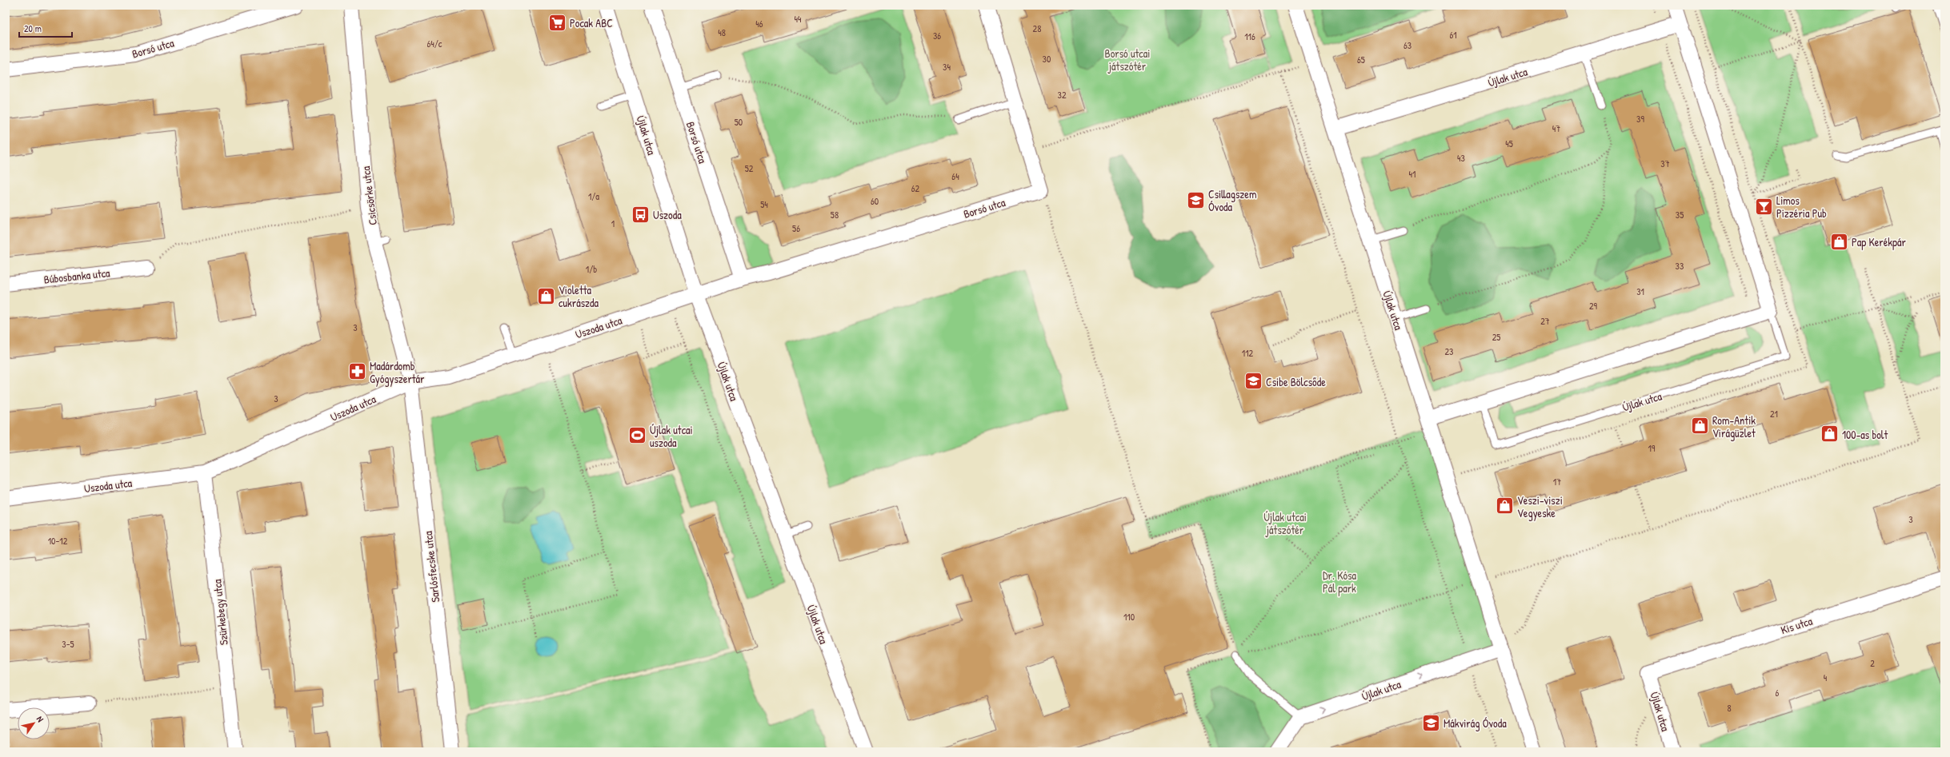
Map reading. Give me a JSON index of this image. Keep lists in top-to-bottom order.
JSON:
{
  "streets": {
    "street": [
      "Borsó utca",
      "Újlak utca",
      "Csicsörke utca",
      "Búbosbanka utca",
      "Uszoda utca",
      "Sarlósfecske utca",
      "Szürkebegy utca",
      "Kis utca"
    ]
  },
  "crossings": [
    ["Borsó utca", "Újlak utca"],
    ["Borsó utca", "Uszoda utca"],
    ["Újlak utca", "Uszoda utca"],
    ["Újlak utca", "Kis utca"],
    ["Csicsörke utca", "Uszoda utca"],
    ["Csicsörke utca", "Sarlósfecske utca"],
    ["Uszoda utca", "Sarlósfecske utca"],
    ["Uszoda utca", "Szürkebegy utca"]
  ],
  "parks": ["Borsó utcai játszótér", "Újlak utcai játszótér", "Dr. Kósa Pál park"],
  "places": {
    "supermarket": ["Pocak ABC"],
    "school or university": ["Csillagszem Óvoda", "Csibe Bölcsőde", "Mákvirág Óvoda"],
    "bar": ["Limos Pizzéria Pub"],
    "bus stop": ["Uszoda"],
    "shop": [
      "Pap Kerékpár",
      "Violetta cukrászda",
      "Rom-Antik Virágüzlet",
      "100-as bolt",
      "Veszi-viszi Vegyeske"
    ],
    "pharmacy": ["Madárdomb Gyógyszertár"],
    "sports": ["Újlak utcai uszoda"]
  },
  "house_numbers": [
    "44",
    "46",
    "28",
    "48",
    "61",
    "36",
    "116",
    "64/c",
    "63",
    "30",
    "65",
    "34",
    "32",
    "39",
    "50",
    "47",
    "45",
    "43",
    "37",
    "52",
    "41",
    "64",
    "62",
    "1/a",
    "60",
    "54",
    "58",
    "35",
    "1",
    "56",
    "33",
    "1/b",
    "31",
    "29",
    "27",
    "3",
    "25",
    "23",
    "112",
    "3",
    "21",
    "19",
    "17",
    "3",
    "10-12",
    "110",
    "3-5",
    "2",
    "4",
    "6",
    "8"
  ],
  "scale_bar": "20 m",
  "north": "top right"
}
